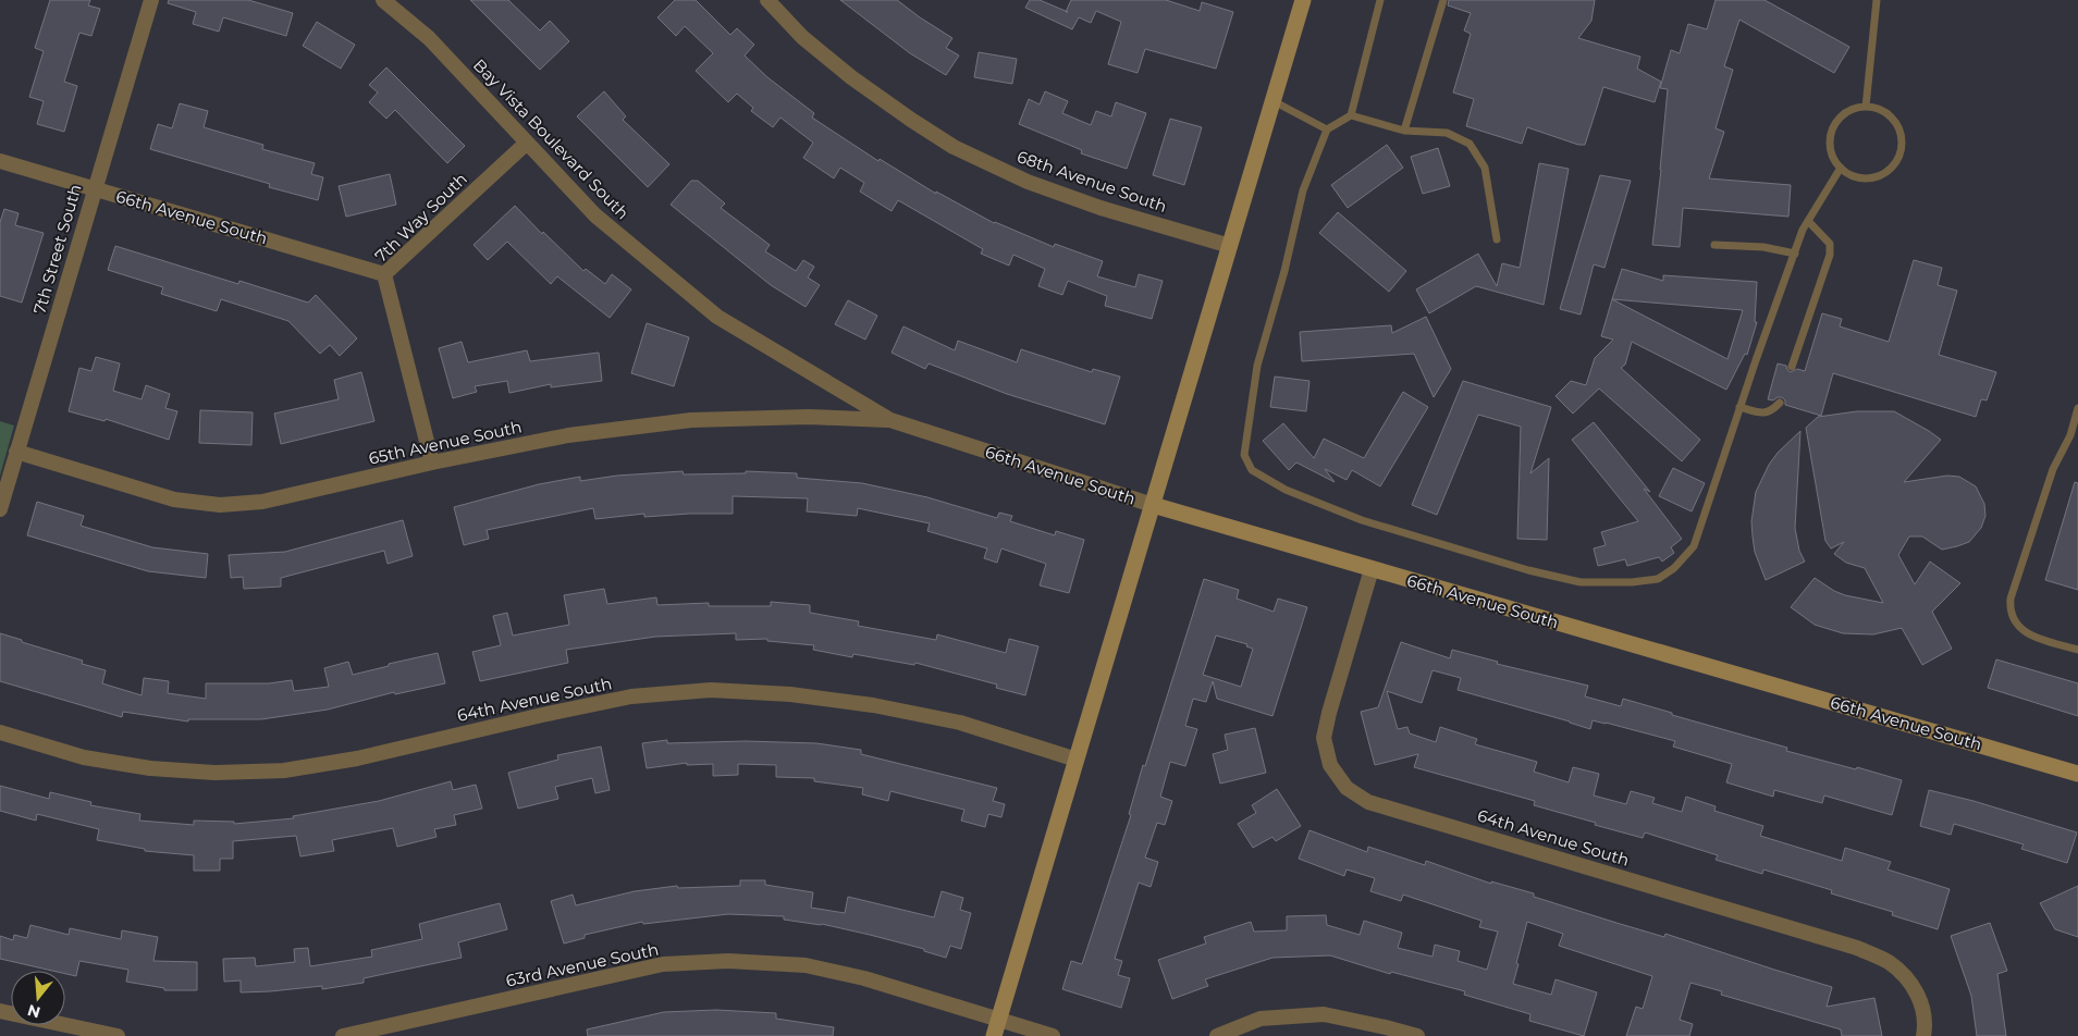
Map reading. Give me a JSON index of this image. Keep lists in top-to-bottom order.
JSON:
{
  "streets": {
    "street": [
      "Bay Vista Boulevard South",
      "68th Avenue South",
      "66th Avenue South",
      "7th Way South",
      "7th Street South",
      "65th Avenue South",
      "64th Avenue South",
      "63rd Avenue South"
    ]
  },
  "crossings": [
    ["Bay Vista Boulevard South", "66th Avenue South"],
    ["Bay Vista Boulevard South", "7th Way South"],
    ["Bay Vista Boulevard South", "65th Avenue South"],
    ["66th Avenue South", "7th Way South"],
    ["66th Avenue South", "7th Street South"],
    ["66th Avenue South", "65th Avenue South"],
    ["66th Avenue South", "64th Avenue South"],
    ["7th Way South", "65th Avenue South"],
    ["7th Street South", "65th Avenue South"]
  ],
  "north": "bottom"
}
